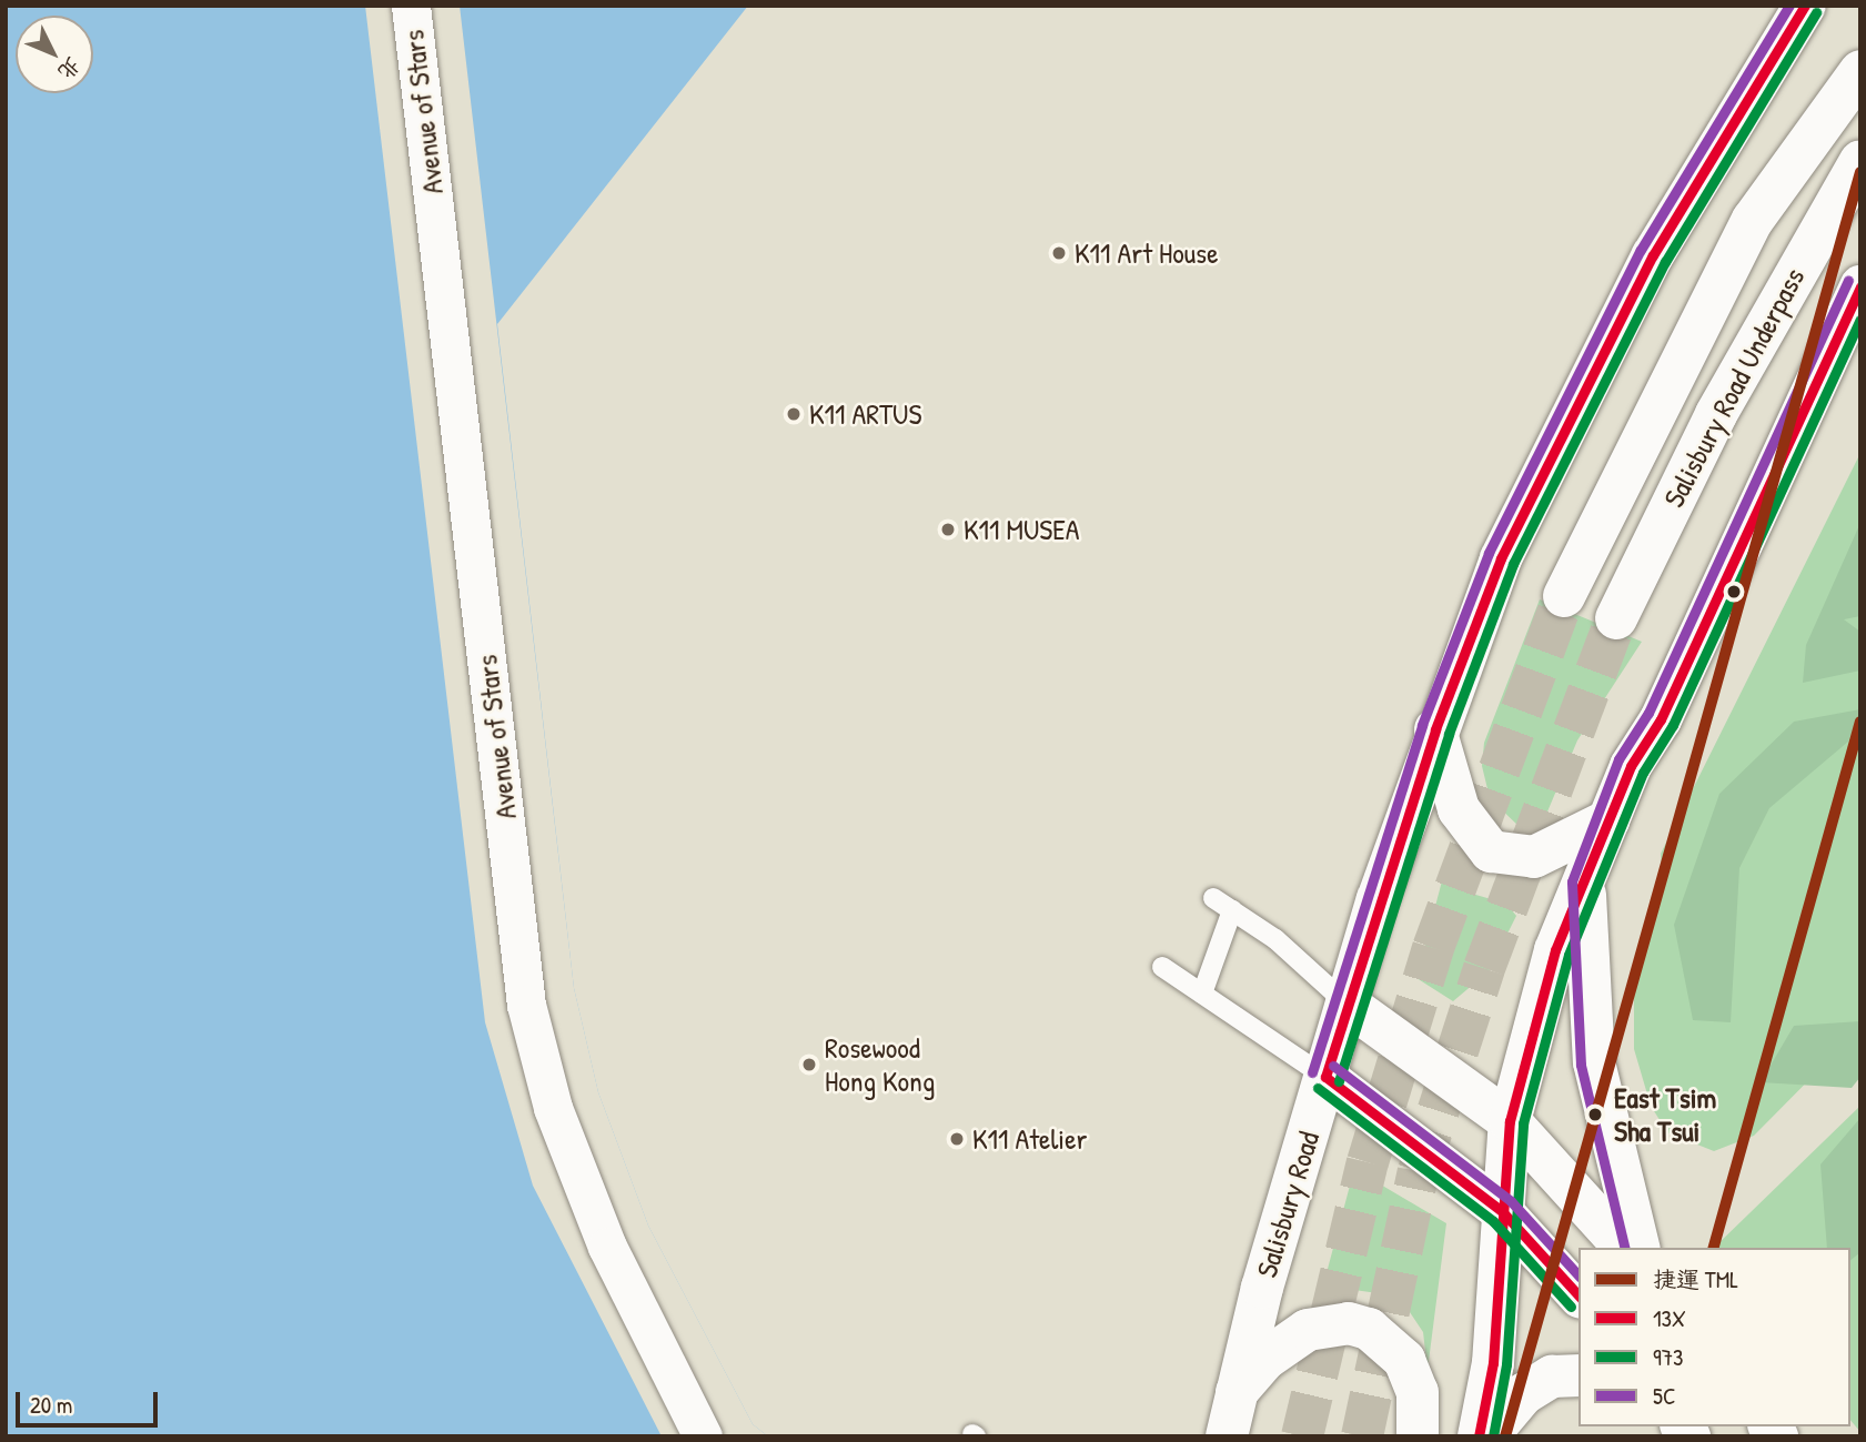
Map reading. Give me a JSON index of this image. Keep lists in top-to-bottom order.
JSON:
{
  "streets": {
    "main road": ["Salisbury Road Underpass", "Salisbury Road"],
    "street": ["Avenue of Stars"]
  },
  "places": [
    "K11 Art House",
    "K11 ARTUS",
    "K11 MUSEA",
    "Rosewood Hong Kong",
    "East Tsim Sha Tsui",
    "K11 Atelier"
  ],
  "lines": [
    "transit line 13X",
    "transit line 5C",
    "transit line 973",
    "metro line TML"
  ],
  "legend": [
    "捷運 TML",
    "13X",
    "973",
    "5C"
  ],
  "scale_bar": "20 m",
  "north": "bottom right"
}
